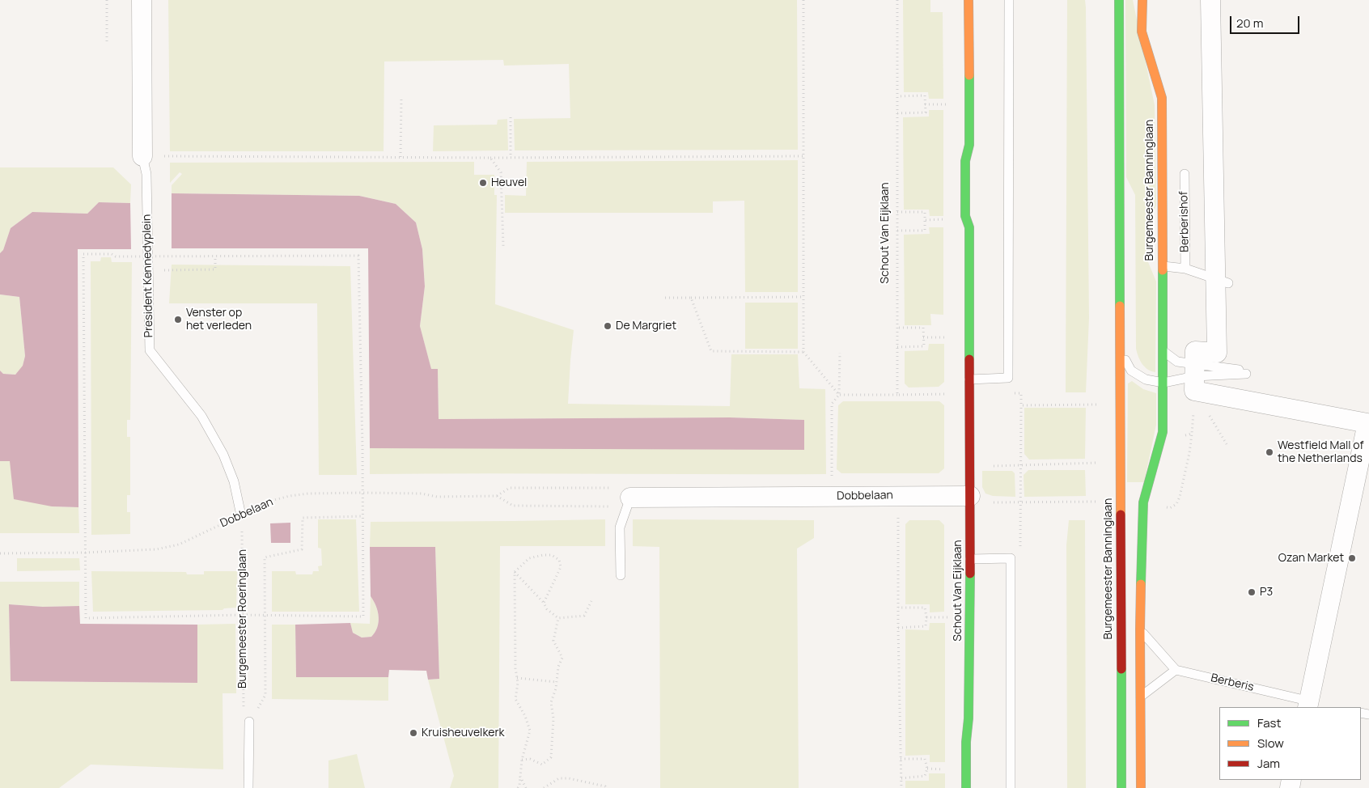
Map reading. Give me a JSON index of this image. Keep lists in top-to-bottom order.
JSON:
{
  "streets": {
    "street": ["Burgemeester Banninglaan", "Schout Van Eijklaan", "Dobbelaan"],
    "lane": ["Berberishof", "President Kennedyplein", "Berberis"],
    "path": ["Burgemeester Roeringlaan"]
  },
  "crossings": [
    ["Burgemeester Banninglaan", "Berberishof"],
    ["Schout Van Eijklaan", "Dobbelaan"],
    ["President Kennedyplein", "Dobbelaan"],
    ["President Kennedyplein", "Burgemeester Roeringlaan"],
    ["Dobbelaan", "Burgemeester Roeringlaan"]
  ],
  "places": [
    "Heuvel",
    "Venster op het verleden",
    "De Margriet",
    "Westfield Mall of the Netherlands",
    "Ozan Market",
    "P3",
    "Kruisheuvelkerk"
  ],
  "legend": ["Fast", "Slow", "Jam"],
  "scale_bar": "20 m"
}
